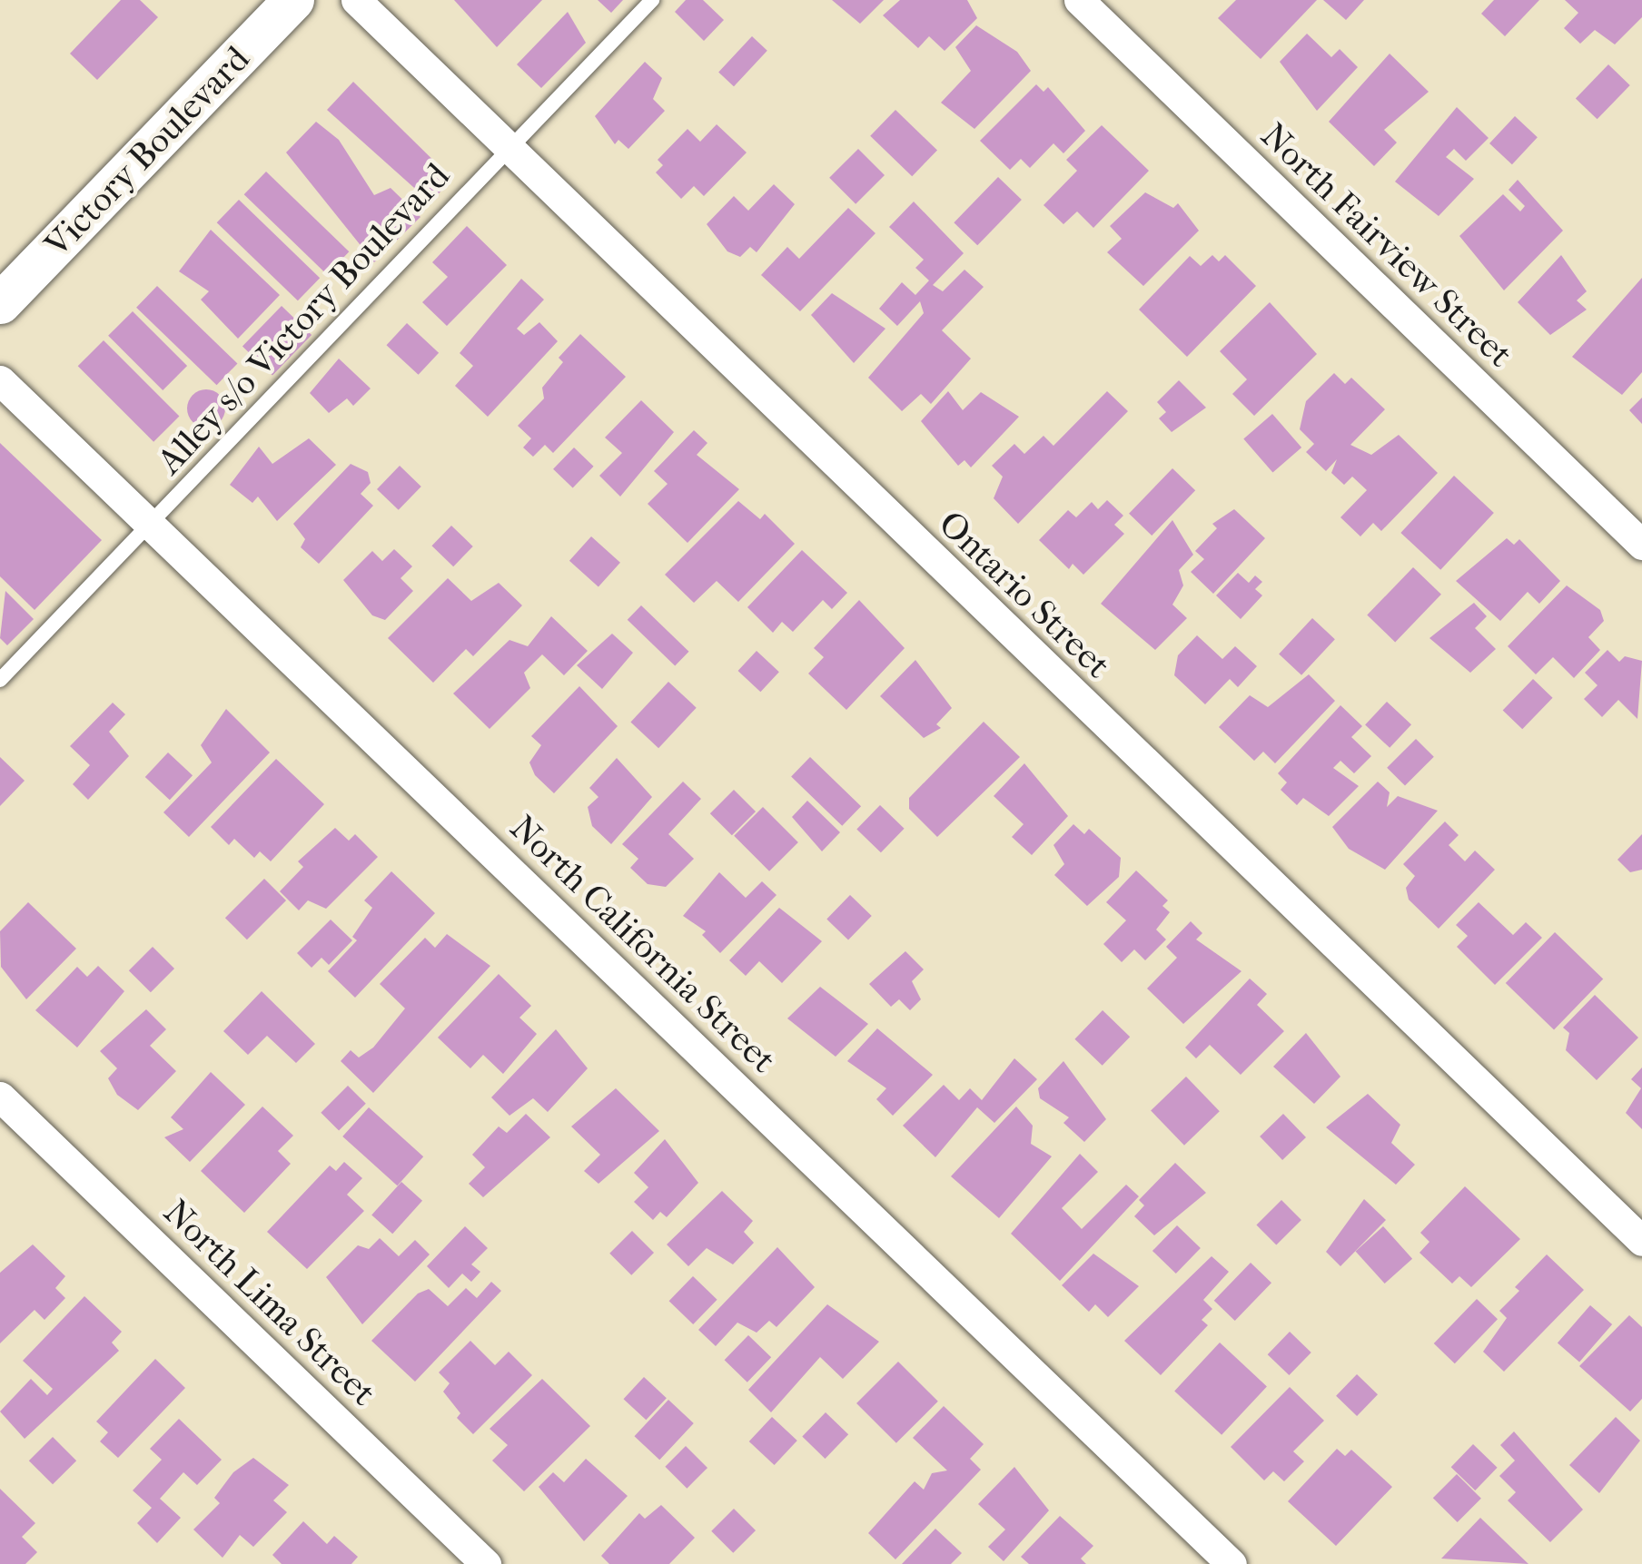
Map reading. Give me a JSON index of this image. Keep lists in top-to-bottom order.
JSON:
{
  "streets": {
    "main road": ["Victory Boulevard"],
    "street": [
      "North Fairview Street",
      "Ontario Street",
      "North California Street",
      "North Lima Street"
    ],
    "lane": ["Alley s/o Victory Boulevard"]
  },
  "crossings": [
    ["Alley s/o Victory Boulevard", "Ontario Street"],
    ["Alley s/o Victory Boulevard", "North California Street"]
  ]
}
